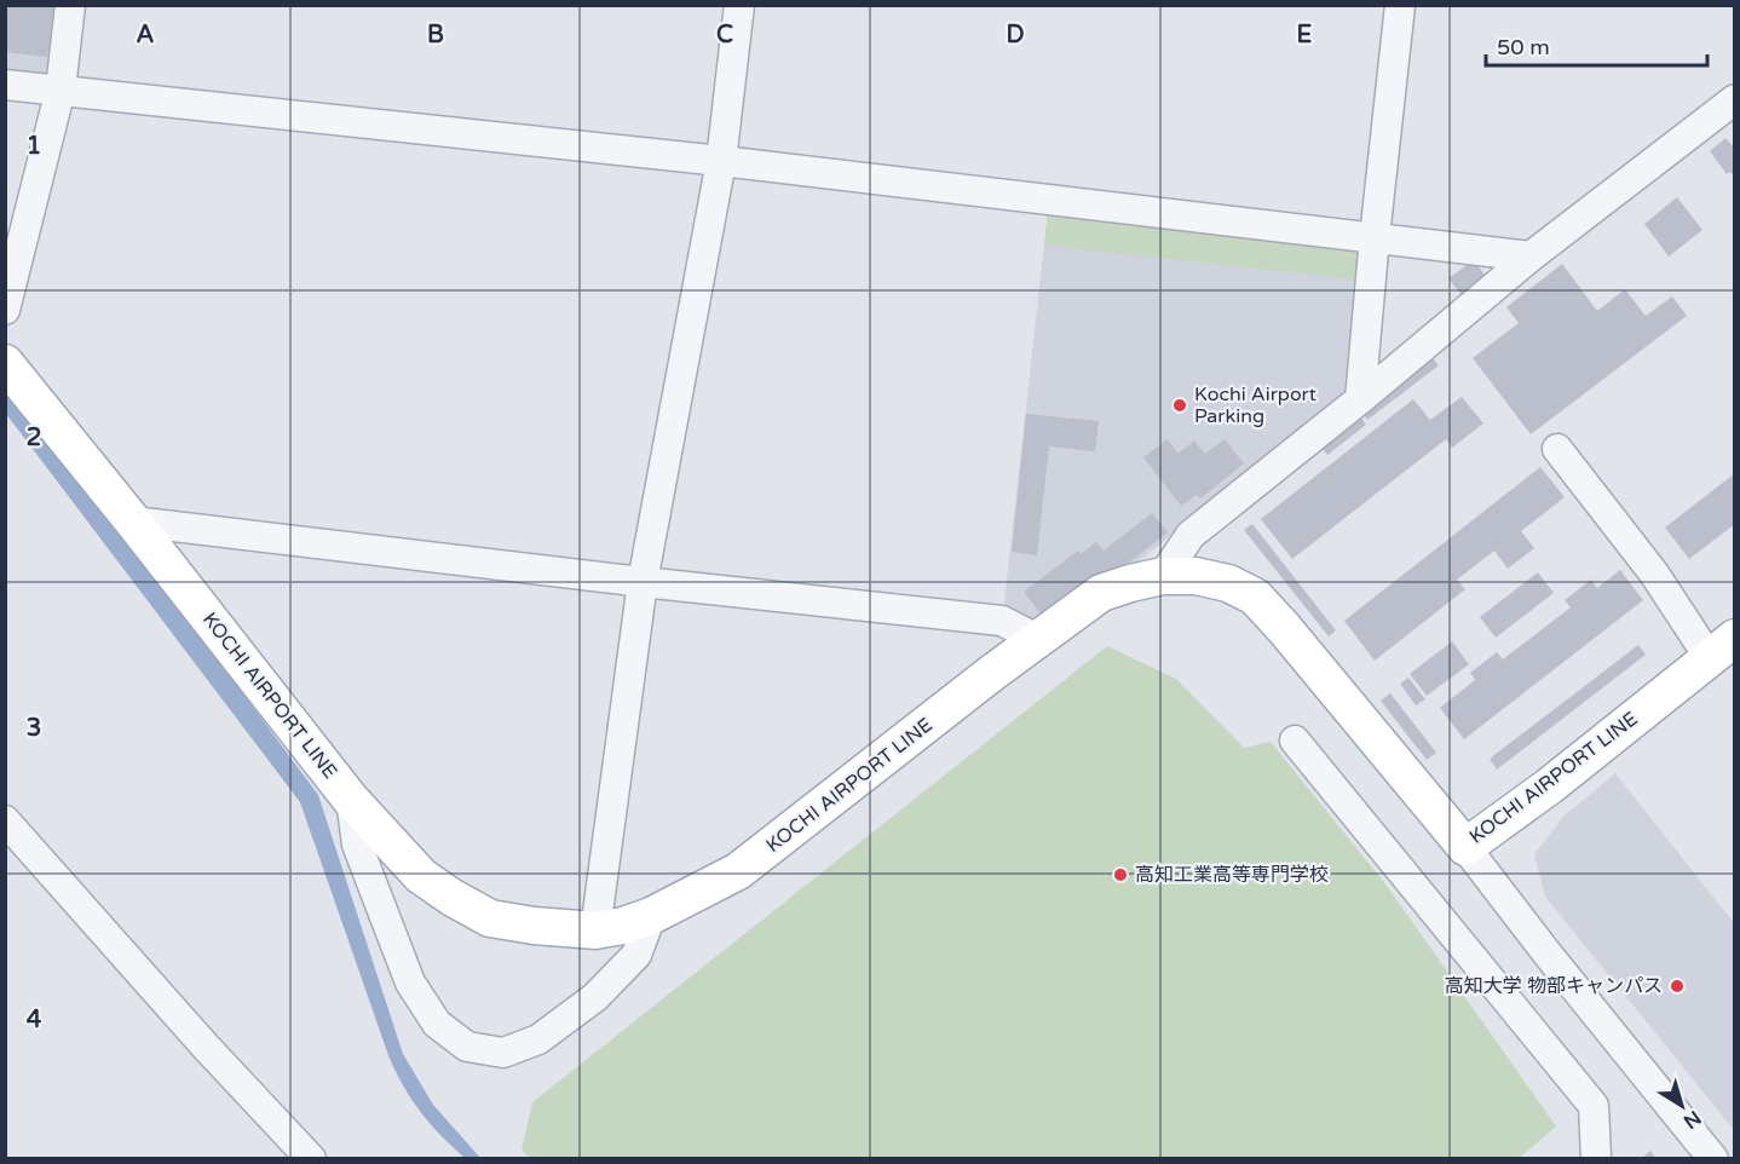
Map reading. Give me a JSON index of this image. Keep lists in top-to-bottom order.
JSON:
{
  "streets": {
    "main road": ["KOCHI AIRPORT LINE"]
  },
  "places": ["Kochi Airport Parking", "高知工業高等専門学校", "高知大学 物部キャンパス"],
  "scale_bar": "50 m",
  "north": "bottom right",
  "grid": {
    "columns": [
      "A",
      "B",
      "C",
      "D",
      "E"
    ],
    "rows": [
      "1",
      "2",
      "3",
      "4"
    ]
  }
}
